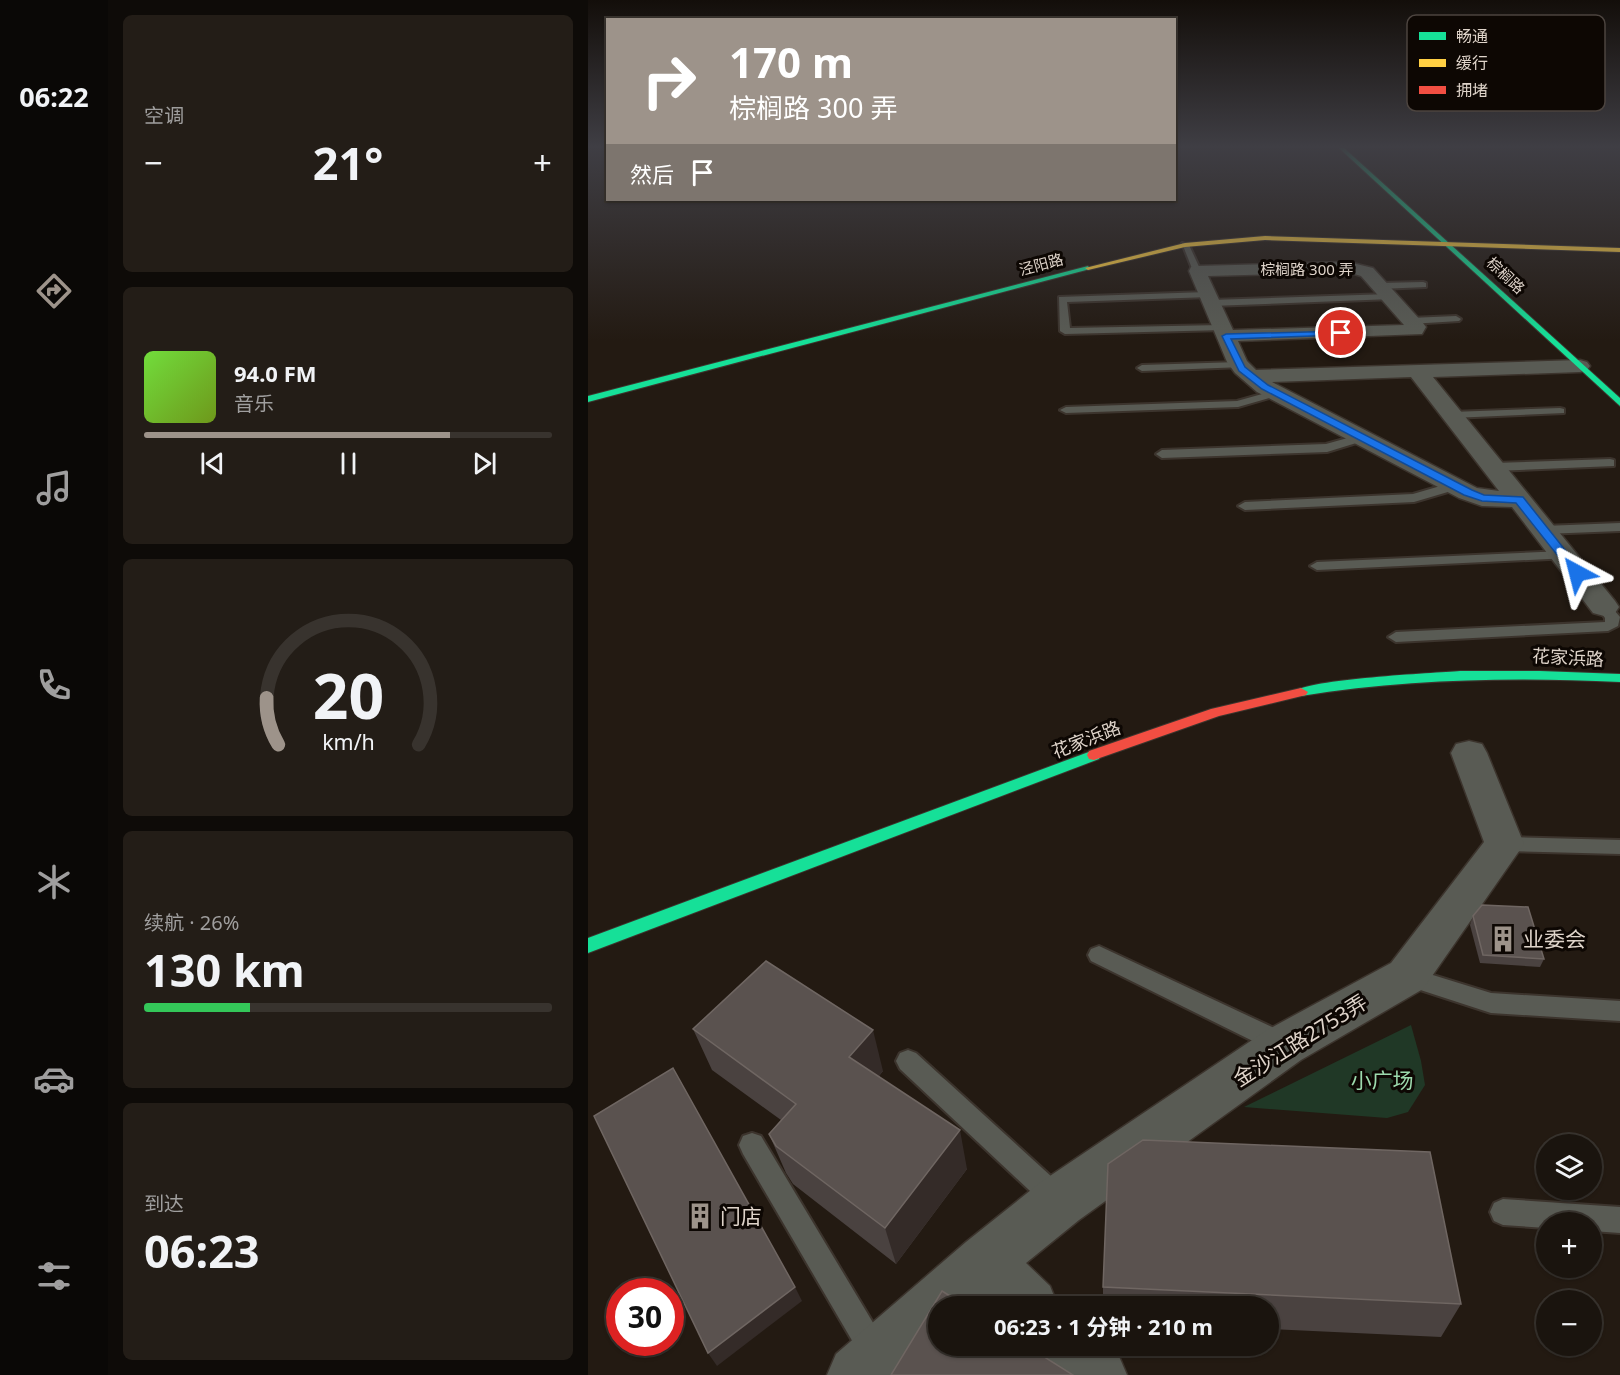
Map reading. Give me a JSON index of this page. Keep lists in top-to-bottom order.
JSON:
{
  "streets": {
    "street": [
      "泾阳路",
      "棕榈路 300 弄",
      "棕榈路",
      "花家浜路",
      "金沙江路2753弄"
    ]
  },
  "crossings": [
    ["泾阳路", "棕榈路"]
  ],
  "parks": ["小广场"],
  "places": {
    "building": ["业委会", "门店"]
  },
  "legend": ["畅通", "缓行", "拥堵"],
  "page": {
    "tabs": "06:22",
    "tile": [
      "空调",
      ["续航 · 26%", "130 km"],
      ["到达", "06:23"]
    ],
    "turn": ["170 m", "棕榈路 300 弄"],
    "heat": ["−", "21°", "+"],
    "then": "然后",
    "song": ["94.0 FM", "音乐"],
    "map_buttons": ["+", "−"],
    "limit": "30",
    "trip": "06:23 · 1 分钟 · 210 m",
    "gauge": ["20", "km/h"]
  }
}
